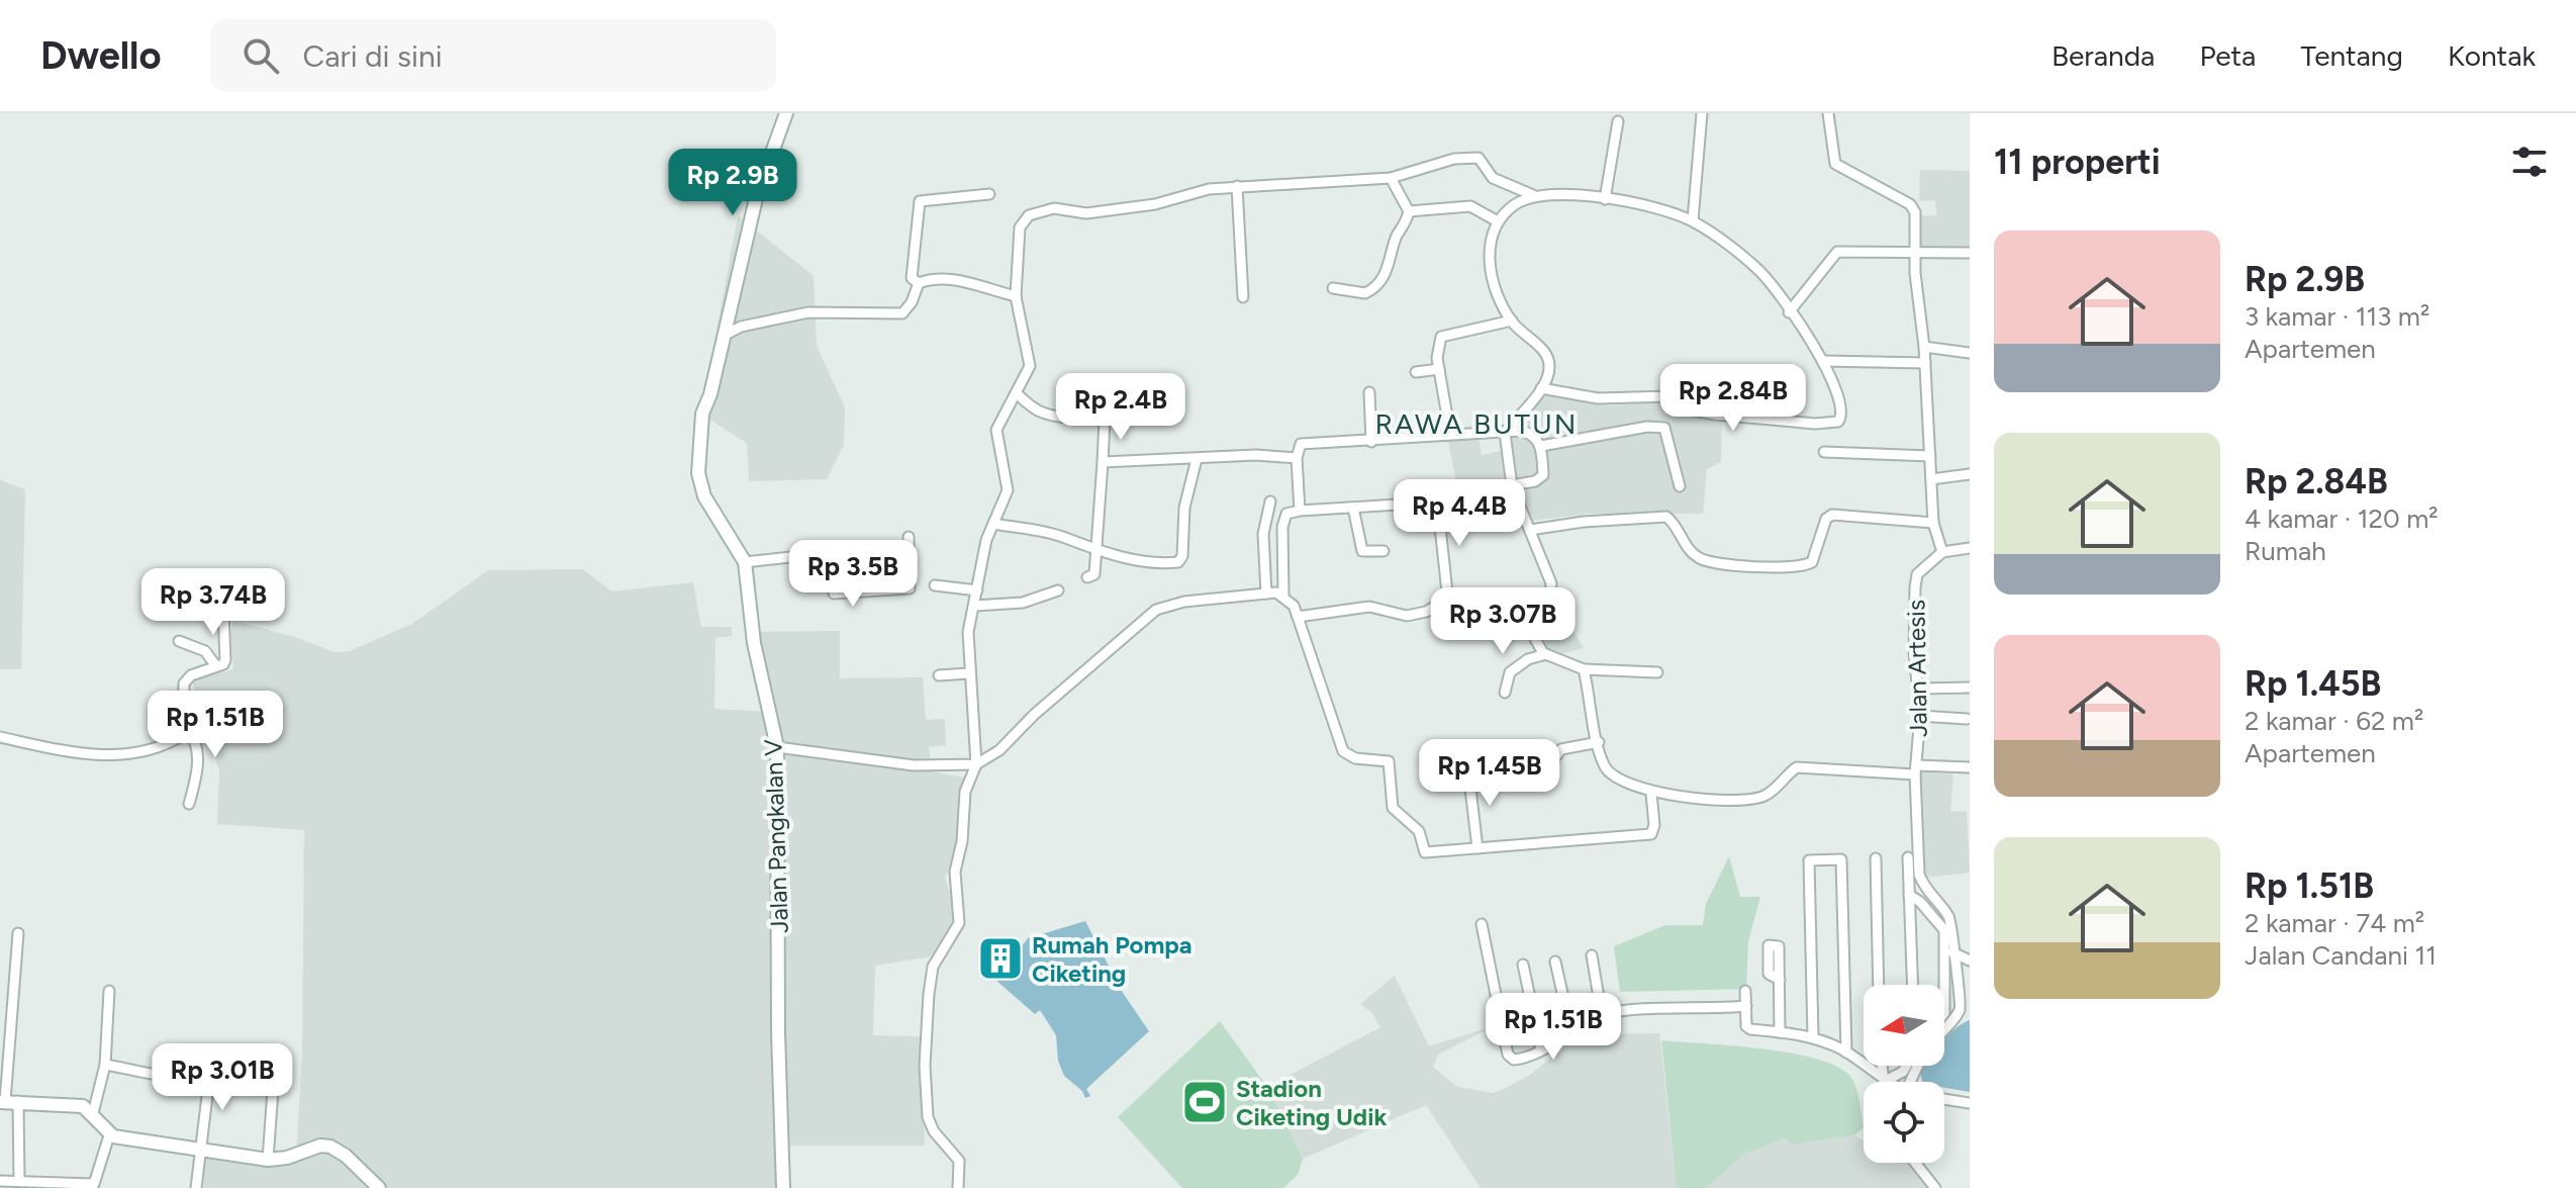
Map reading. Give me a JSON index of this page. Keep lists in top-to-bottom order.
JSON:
{
  "streets": {
    "street": ["Jalan Artesis", "Jalan Pangkalan V"]
  },
  "districts": ["RAWA BUTUN"],
  "places": {
    "building": ["Rumah Pompa Ciketing"],
    "sports": ["Stadion Ciketing Udik"]
  },
  "north": "left",
  "page": {
    "header": "Dwello",
    "search": "Cari di sini",
    "nav": [
      "Beranda",
      "Peta",
      "Tentang",
      "Kontak"
    ],
    "heading": "11 properti",
    "price": [
      "Rp 2.9B",
      "Rp 2.84B",
      "Rp 2.4B",
      "Rp 4.4B",
      "Rp 3.5B",
      "Rp 3.74B",
      "Rp 3.07B",
      "Rp 1.51B",
      "Rp 1.45B",
      "Rp 1.51B",
      "Rp 3.01B"
    ],
    "list": [
      {
        "name": "Rp 2.9B",
        "note": "3 kamar · 113 m² · Apartemen"
      },
      {
        "name": "Rp 2.84B",
        "note": "4 kamar · 120 m² · Rumah"
      },
      {
        "name": "Rp 1.45B",
        "note": "2 kamar · 62 m² · Apartemen"
      },
      {
        "name": "Rp 1.51B",
        "note": "2 kamar · 74 m² · Jalan Candani 11"
      }
    ]
  }
}
